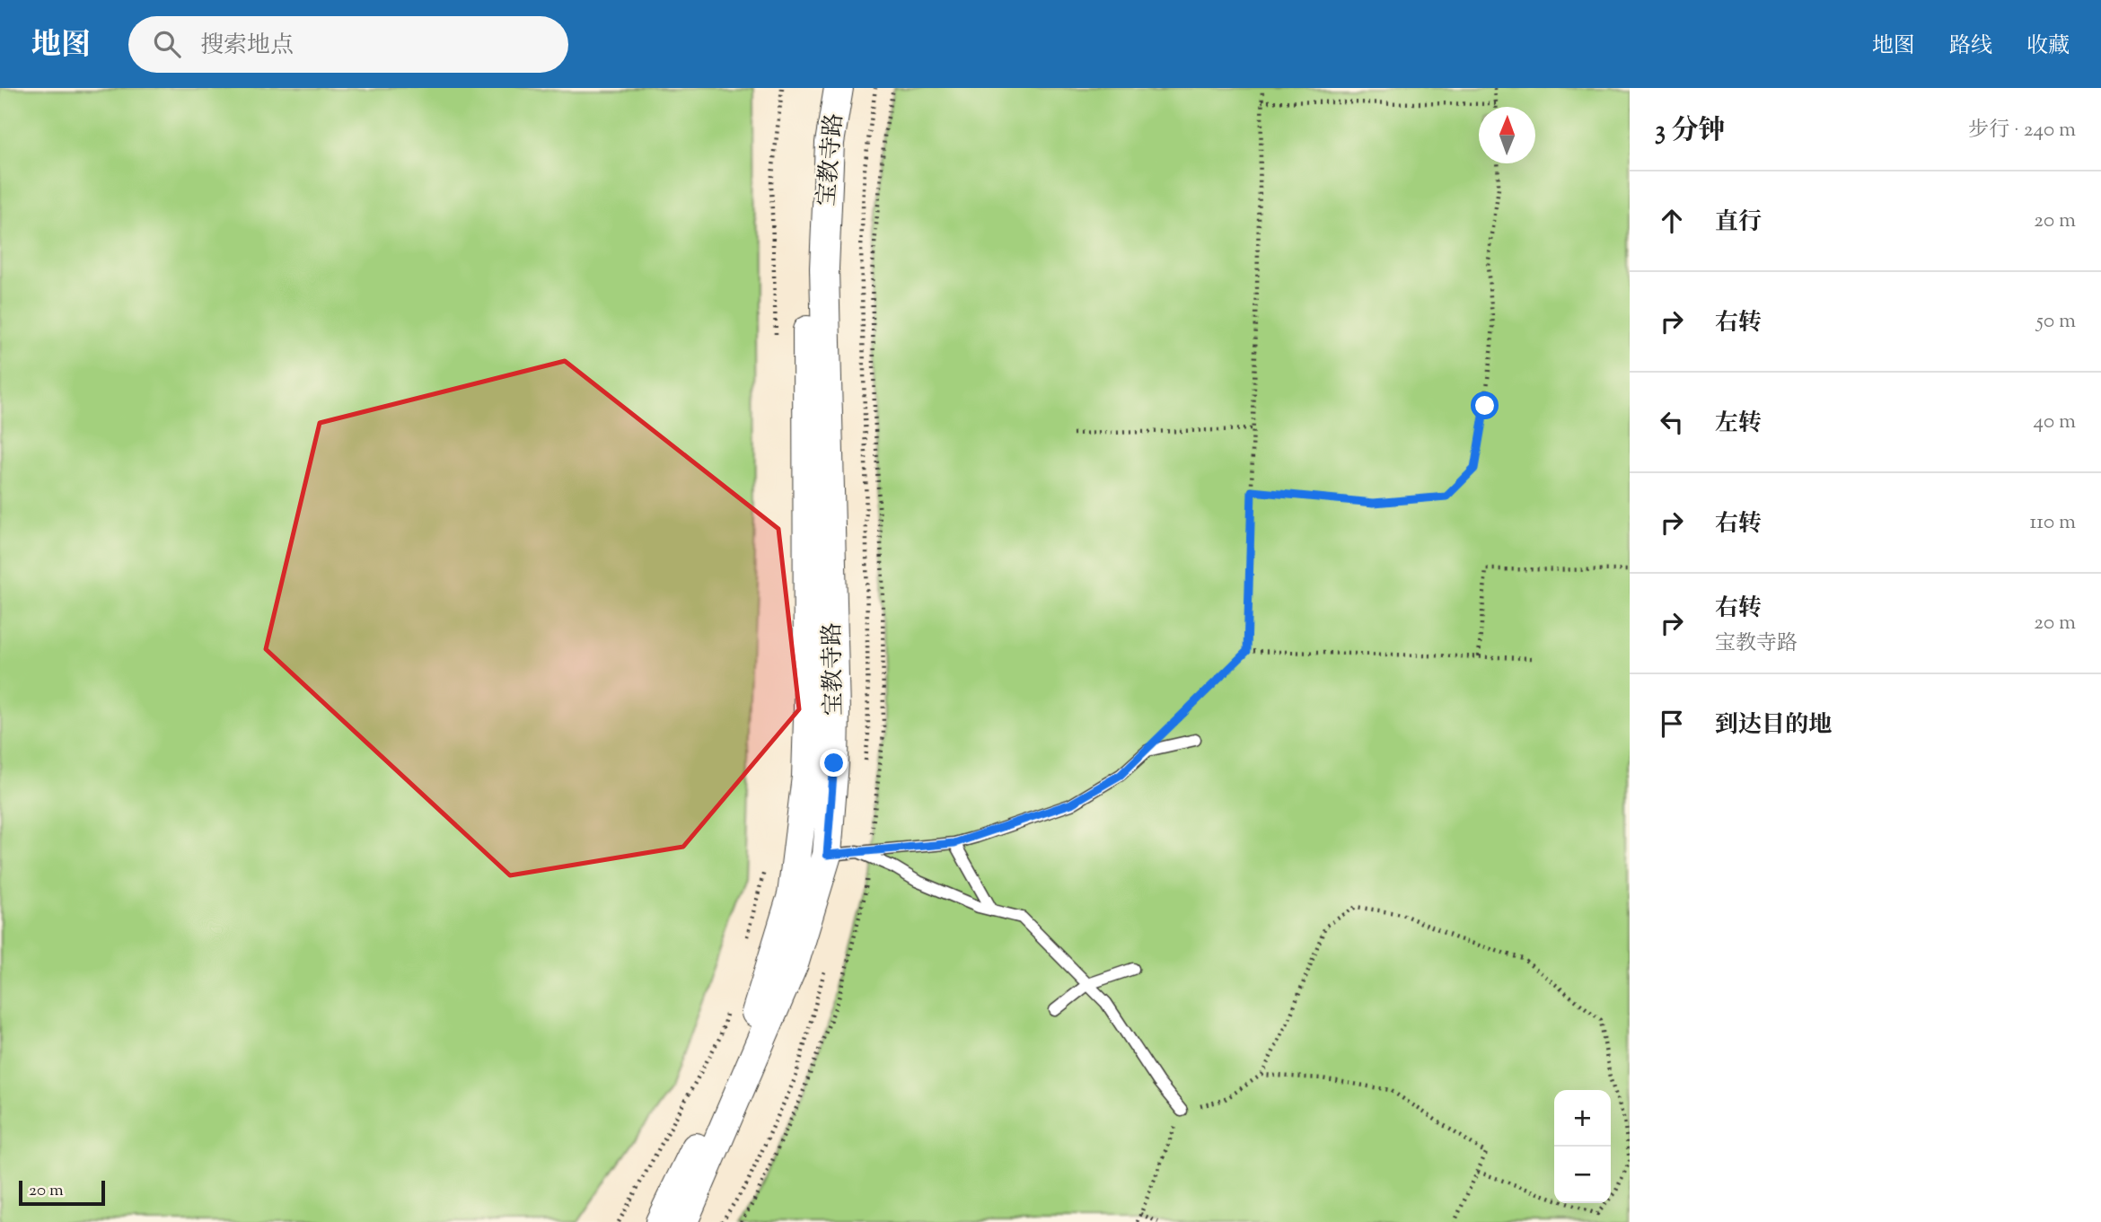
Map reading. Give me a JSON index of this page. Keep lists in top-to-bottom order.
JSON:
{
  "streets": {
    "street": ["宝教寺路"]
  },
  "scale_bar": "20 m",
  "north": "top",
  "page": {
    "header": "地图",
    "search": "搜索地点",
    "nav": ["地图", "路线", "收藏"],
    "heading": ["3 分钟", "步行 · 240 m"],
    "list": [
      ["直行", "20 m"],
      ["右转", "50 m"],
      ["左转", "40 m"],
      ["右转", "110 m"],
      ["右转", "宝教寺路", "20 m"],
      "到达目的地"
    ],
    "map_buttons": ["+", "−"],
    "scale": "20 m"
  }
}
